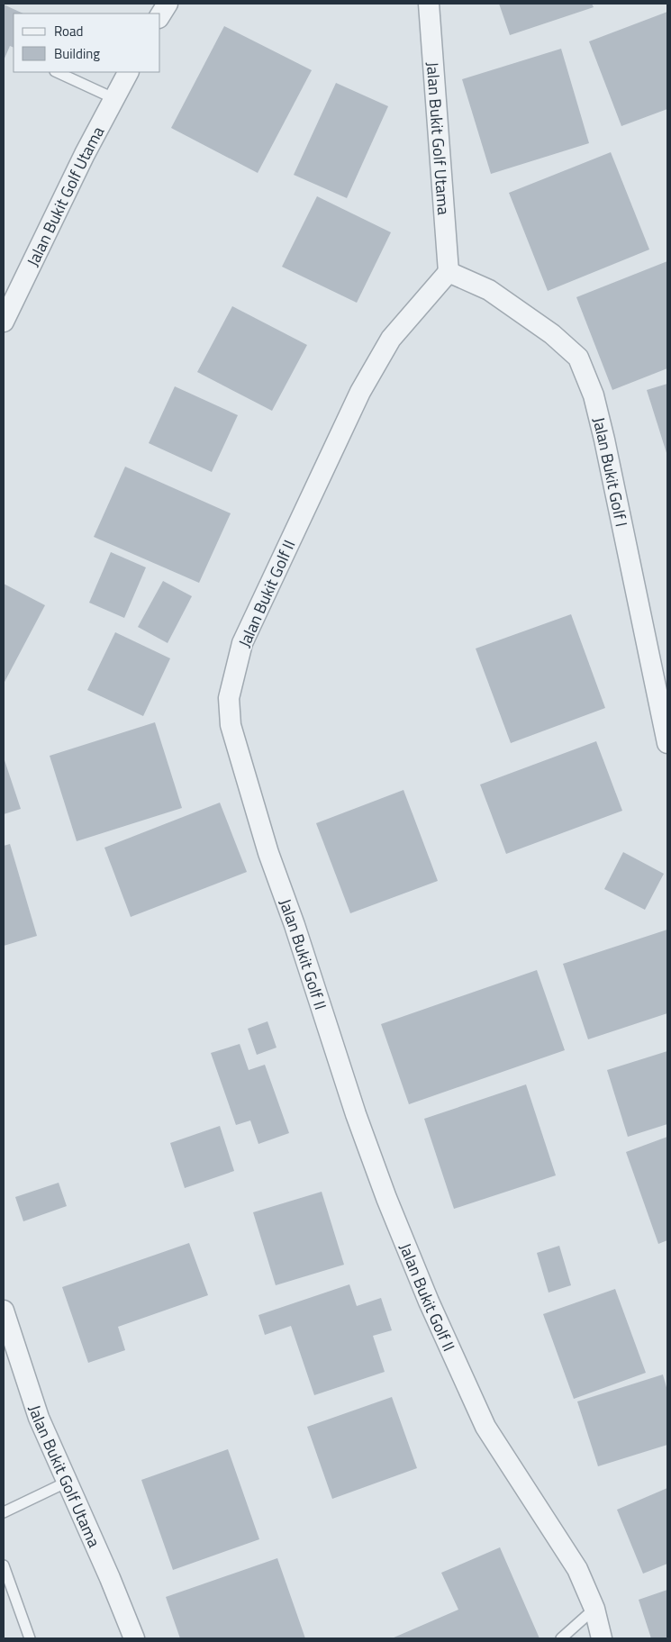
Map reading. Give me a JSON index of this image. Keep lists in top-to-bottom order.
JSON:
{
  "streets": {
    "street": ["Jalan Bukit Golf Utama", "Jalan Bukit Golf I", "Jalan Bukit Golf II"]
  },
  "crossings": [
    ["Jalan Bukit Golf Utama", "Jalan Bukit Golf I"],
    ["Jalan Bukit Golf Utama", "Jalan Bukit Golf II"],
    ["Jalan Bukit Golf I", "Jalan Bukit Golf II"]
  ],
  "legend": ["Road", "Building"]
}
